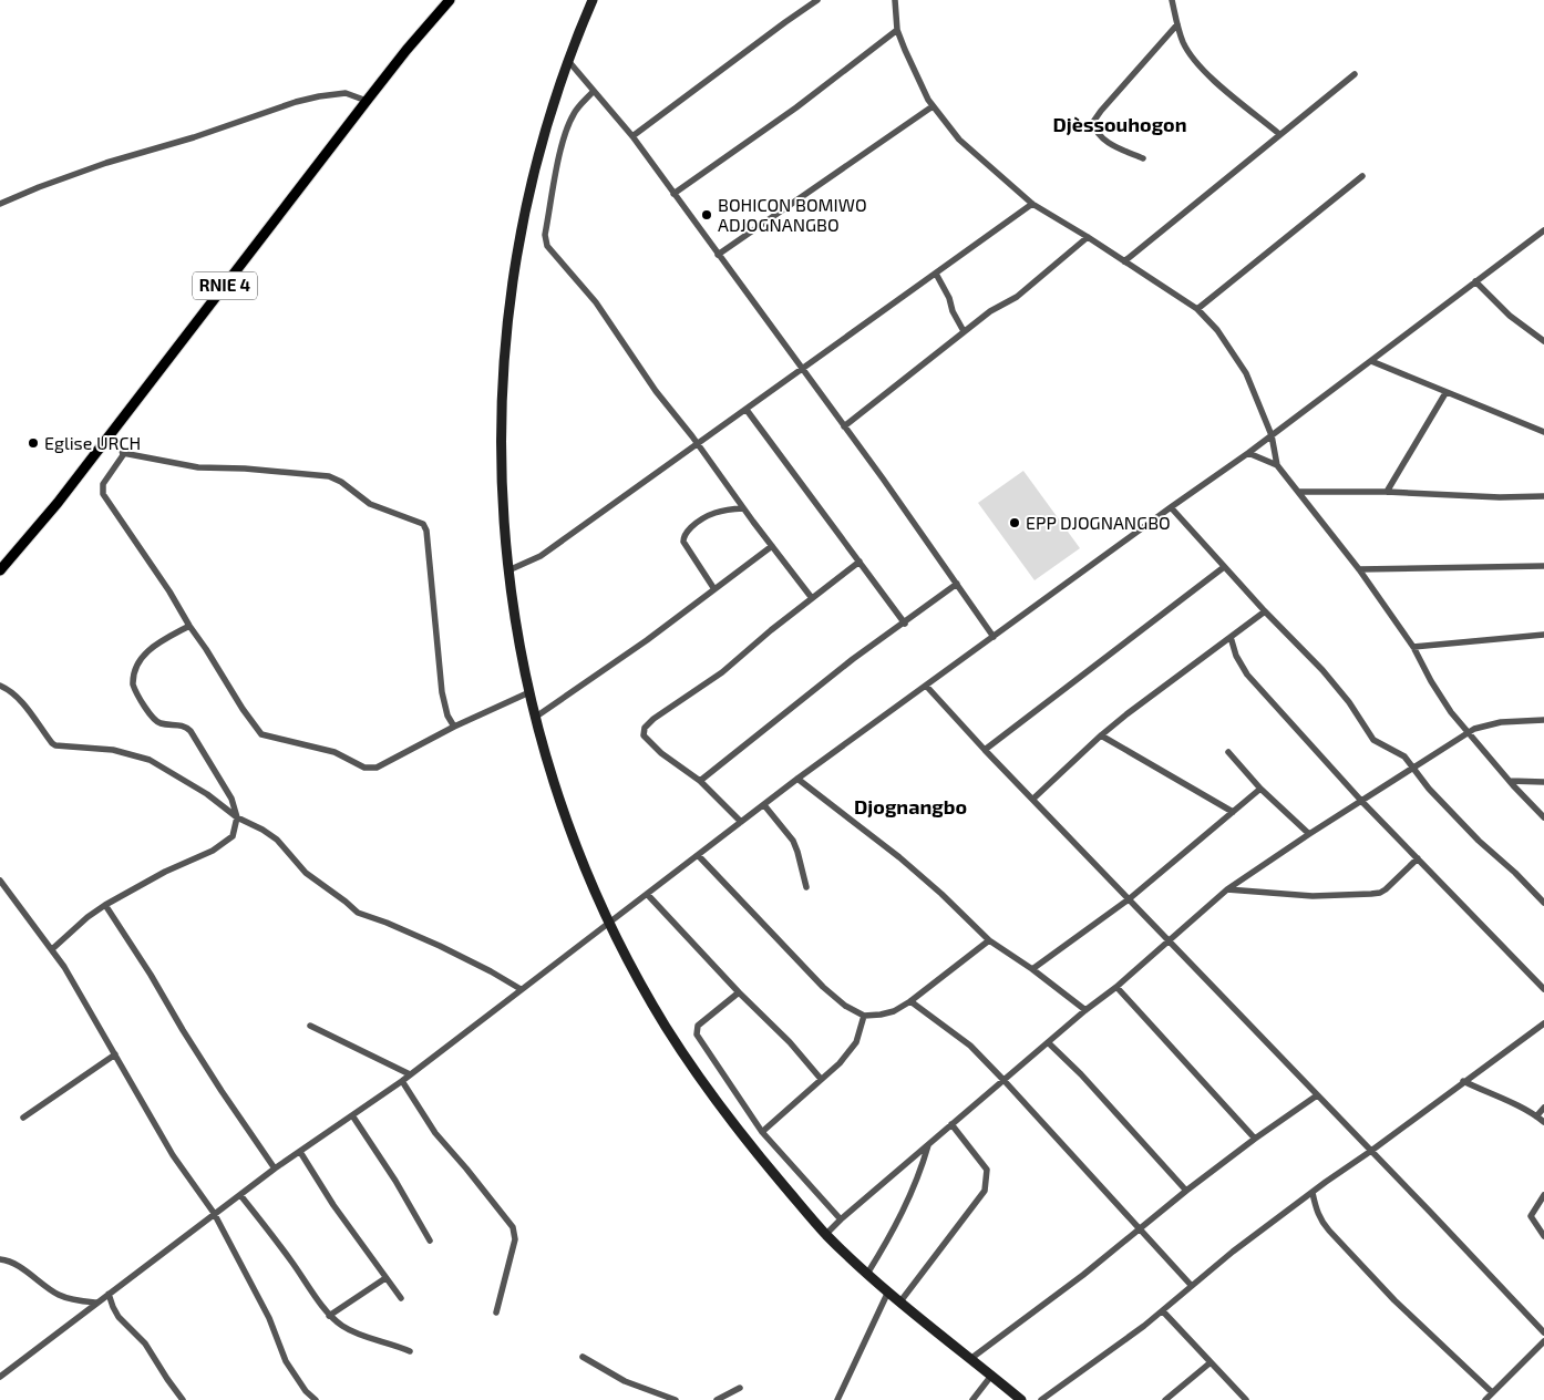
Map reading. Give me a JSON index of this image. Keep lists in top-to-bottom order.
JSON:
{
  "streets": {
    "main road": ["RNIE 4"]
  },
  "districts": ["Djèssouhogon", "Djognangbo"],
  "places": ["BOHICON BOMIWO ADJOGNANGBO", "Eglise URCH", "EPP DJOGNANGBO"]
}
